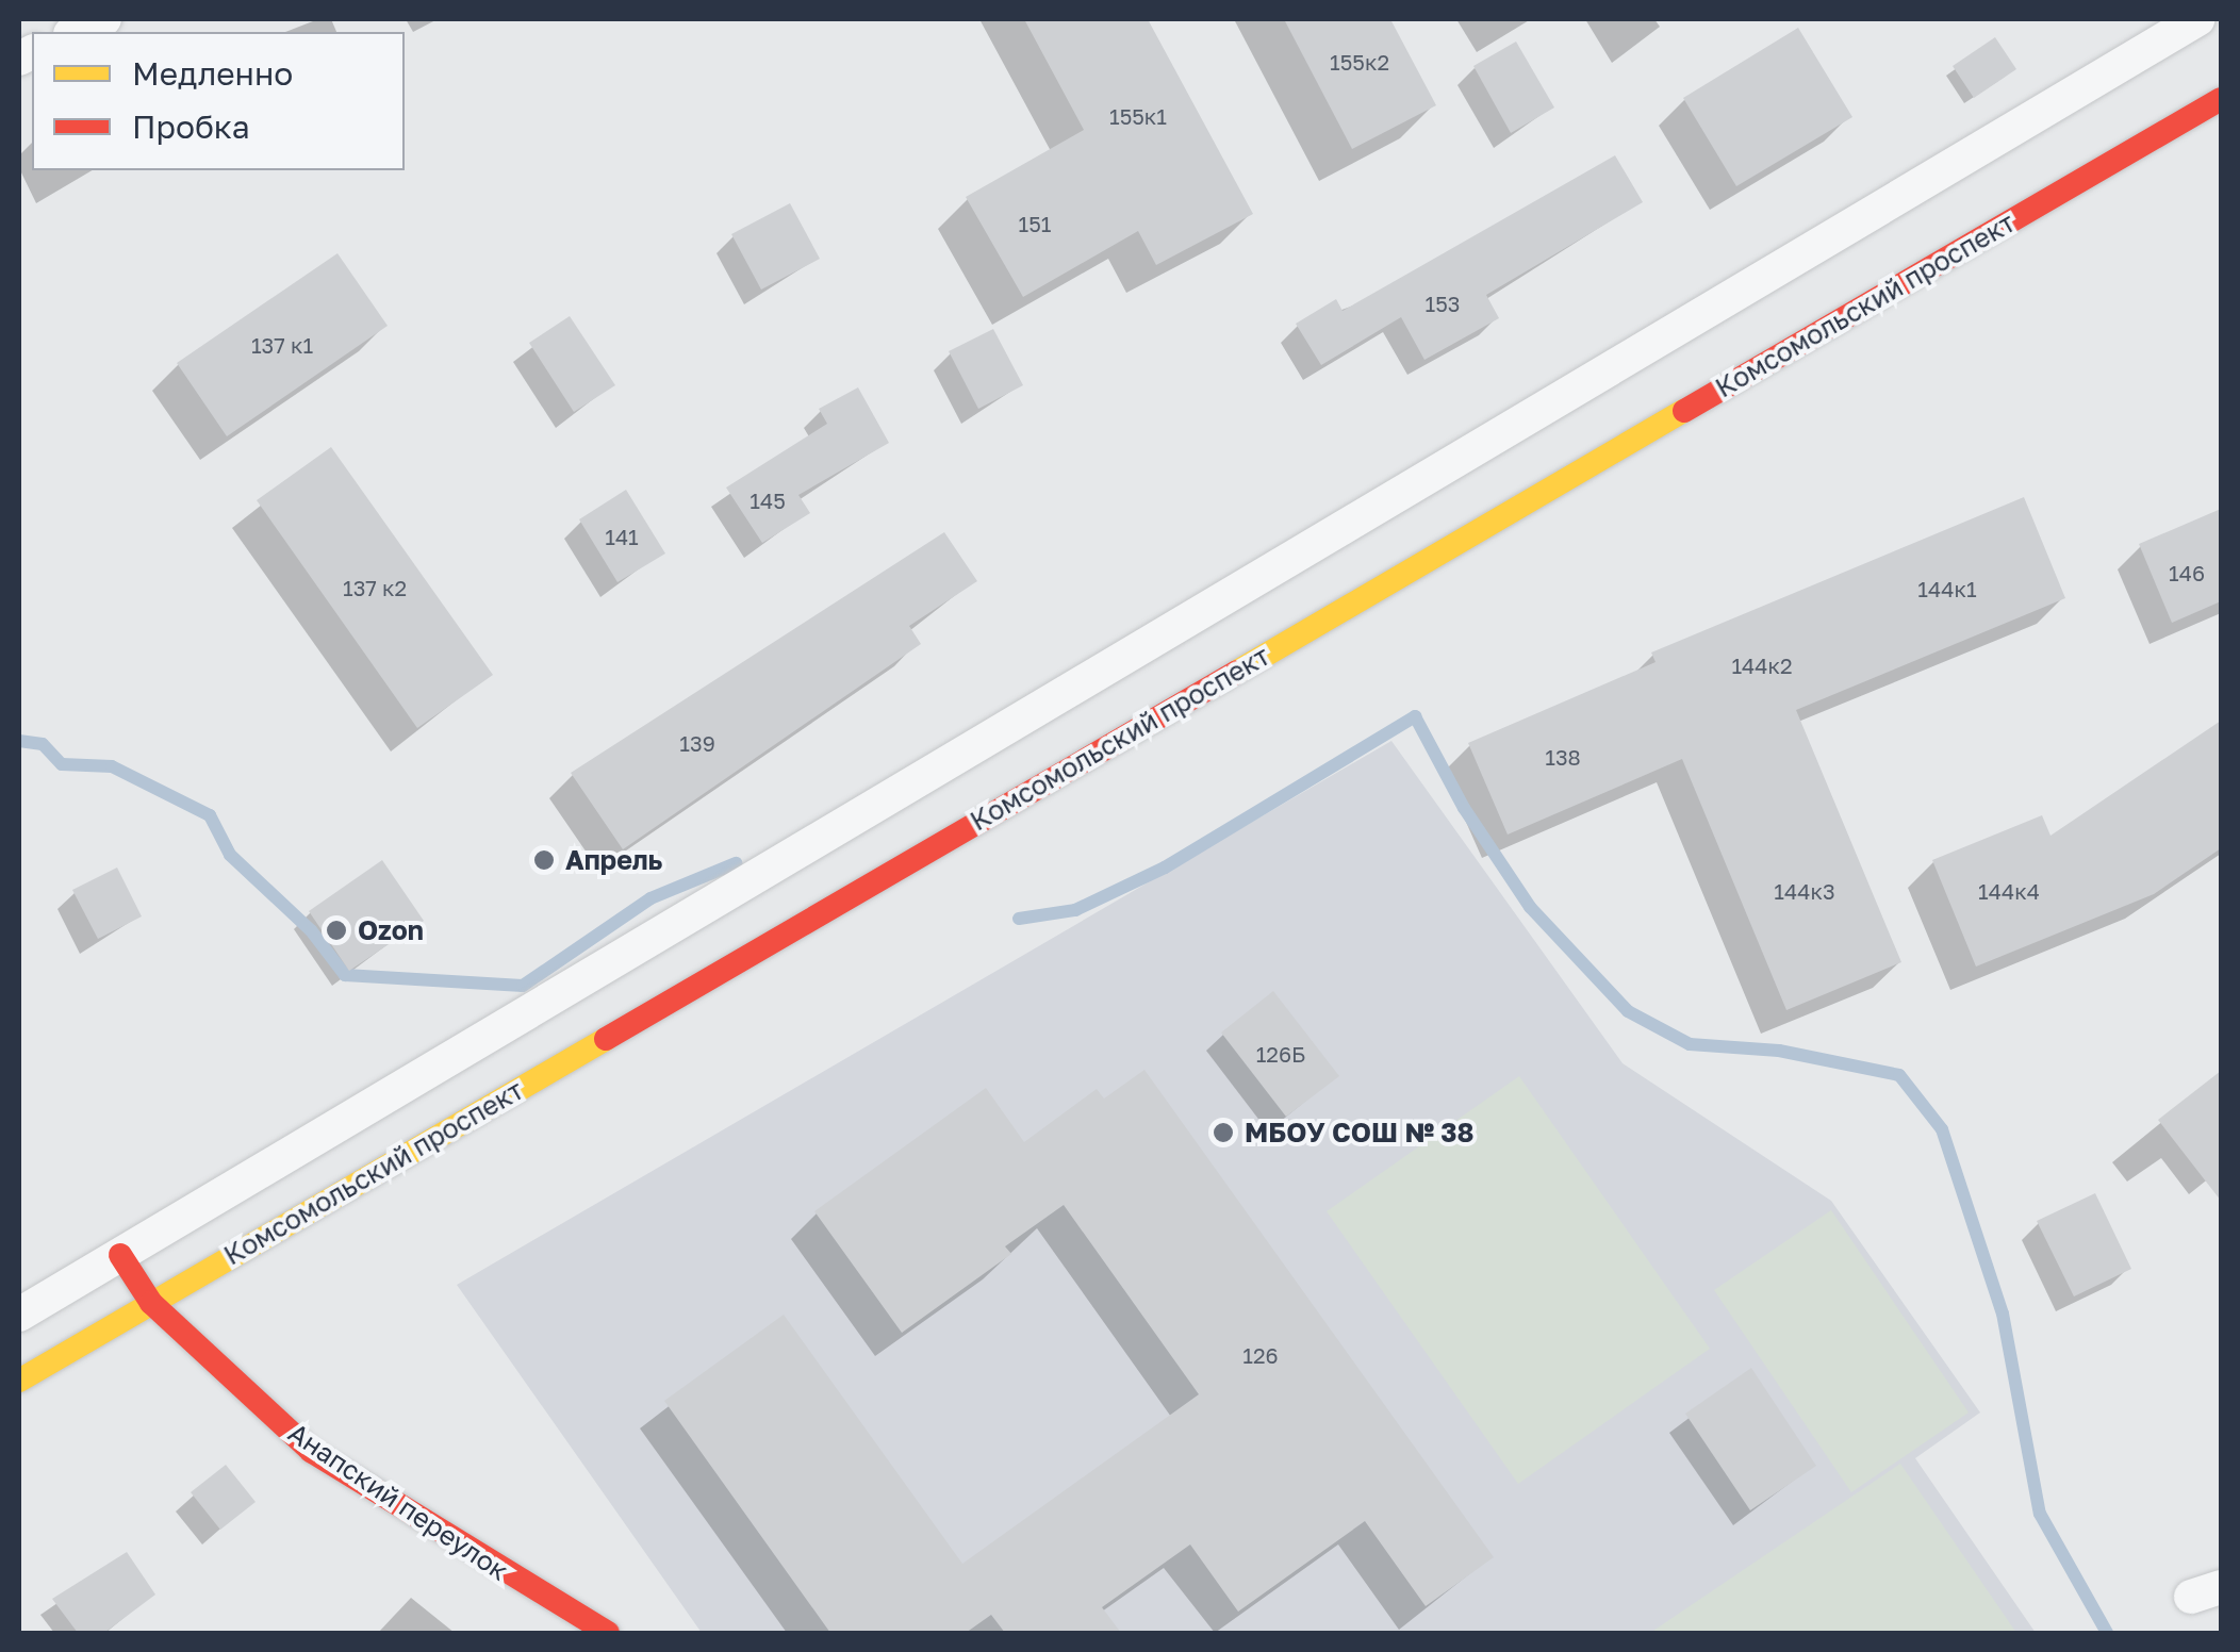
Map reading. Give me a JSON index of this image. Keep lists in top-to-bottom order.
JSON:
{
  "streets": {
    "street": ["Комсомольский проспект", "Анапский переулок"]
  },
  "crossings": [
    ["Комсомольский проспект", "Анапский переулок"]
  ],
  "places": ["Апрель", "Ozon", "МБОУ СОШ № 38"],
  "house_numbers": [
    "155к2",
    "155к1",
    "151",
    "153",
    "137 к1",
    "145",
    "141",
    "146",
    "137 к2",
    "144к1",
    "144к2",
    "139",
    "138",
    "144к3",
    "144к4",
    "126Б",
    "126"
  ],
  "legend": ["Медленно", "Пробка"]
}
